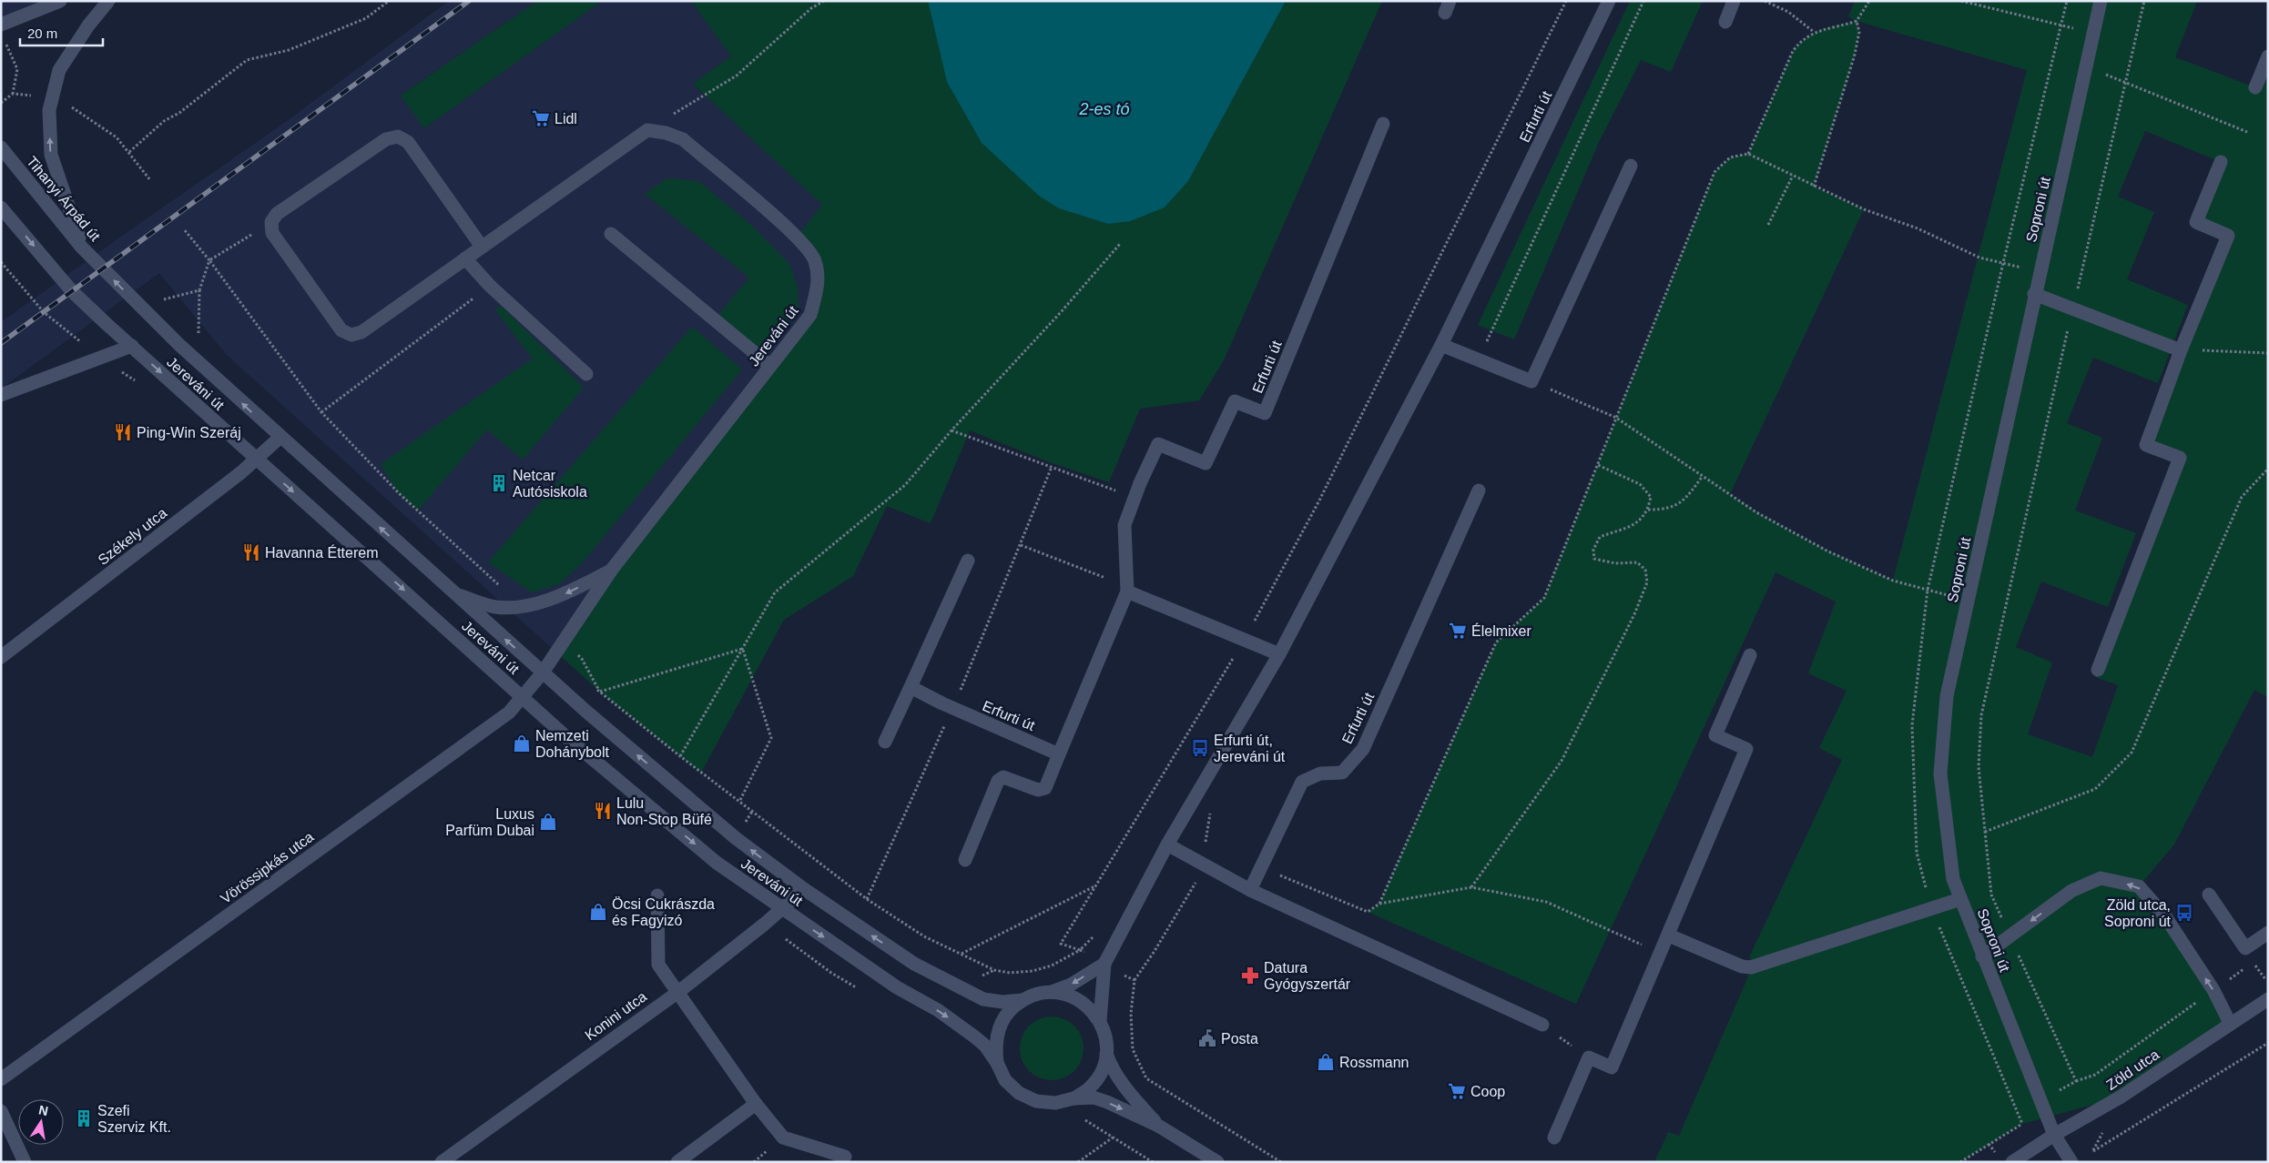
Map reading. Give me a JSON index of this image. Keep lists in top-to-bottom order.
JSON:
{
  "streets": {
    "street": [
      "Erfurti út",
      "Tihanyi Árpád út",
      "Soproni út",
      "Jereváni út",
      "Székely utca",
      "Vörössipkás utca",
      "Konini utca",
      "Zöld utca"
    ]
  },
  "crossings": [
    ["Erfurti út", "Jereváni út"],
    ["Tihanyi Árpád út", "Jereváni út"],
    ["Soproni út", "Zöld utca"],
    ["Jereváni út", "Székely utca"],
    ["Jereváni út", "Vörössipkás utca"],
    ["Jereváni út", "Konini utca"]
  ],
  "water": ["2-es tó"],
  "places": {
    "supermarket": ["Lidl", "Élelmixer", "Coop"],
    "restaurant": ["Ping-Win Szeráj", "Havanna Étterem", "Lulu Non-Stop Büfé"],
    "building": ["Netcar Autósiskola", "Szefi Szerviz Kft."],
    "shop": [
      "Nemzeti Dohánybolt",
      "Luxus Parfüm Dubai",
      "Öcsi Cukrászda és Fagyizó",
      "Rossmann"
    ],
    "bus stop": ["Erfurti út, Jereváni út", "Zöld utca, Soproni út"],
    "pharmacy": ["Datura Gyógyszertár"],
    "public building": ["Posta"]
  },
  "scale_bar": "20 m",
  "north": "top"
}
